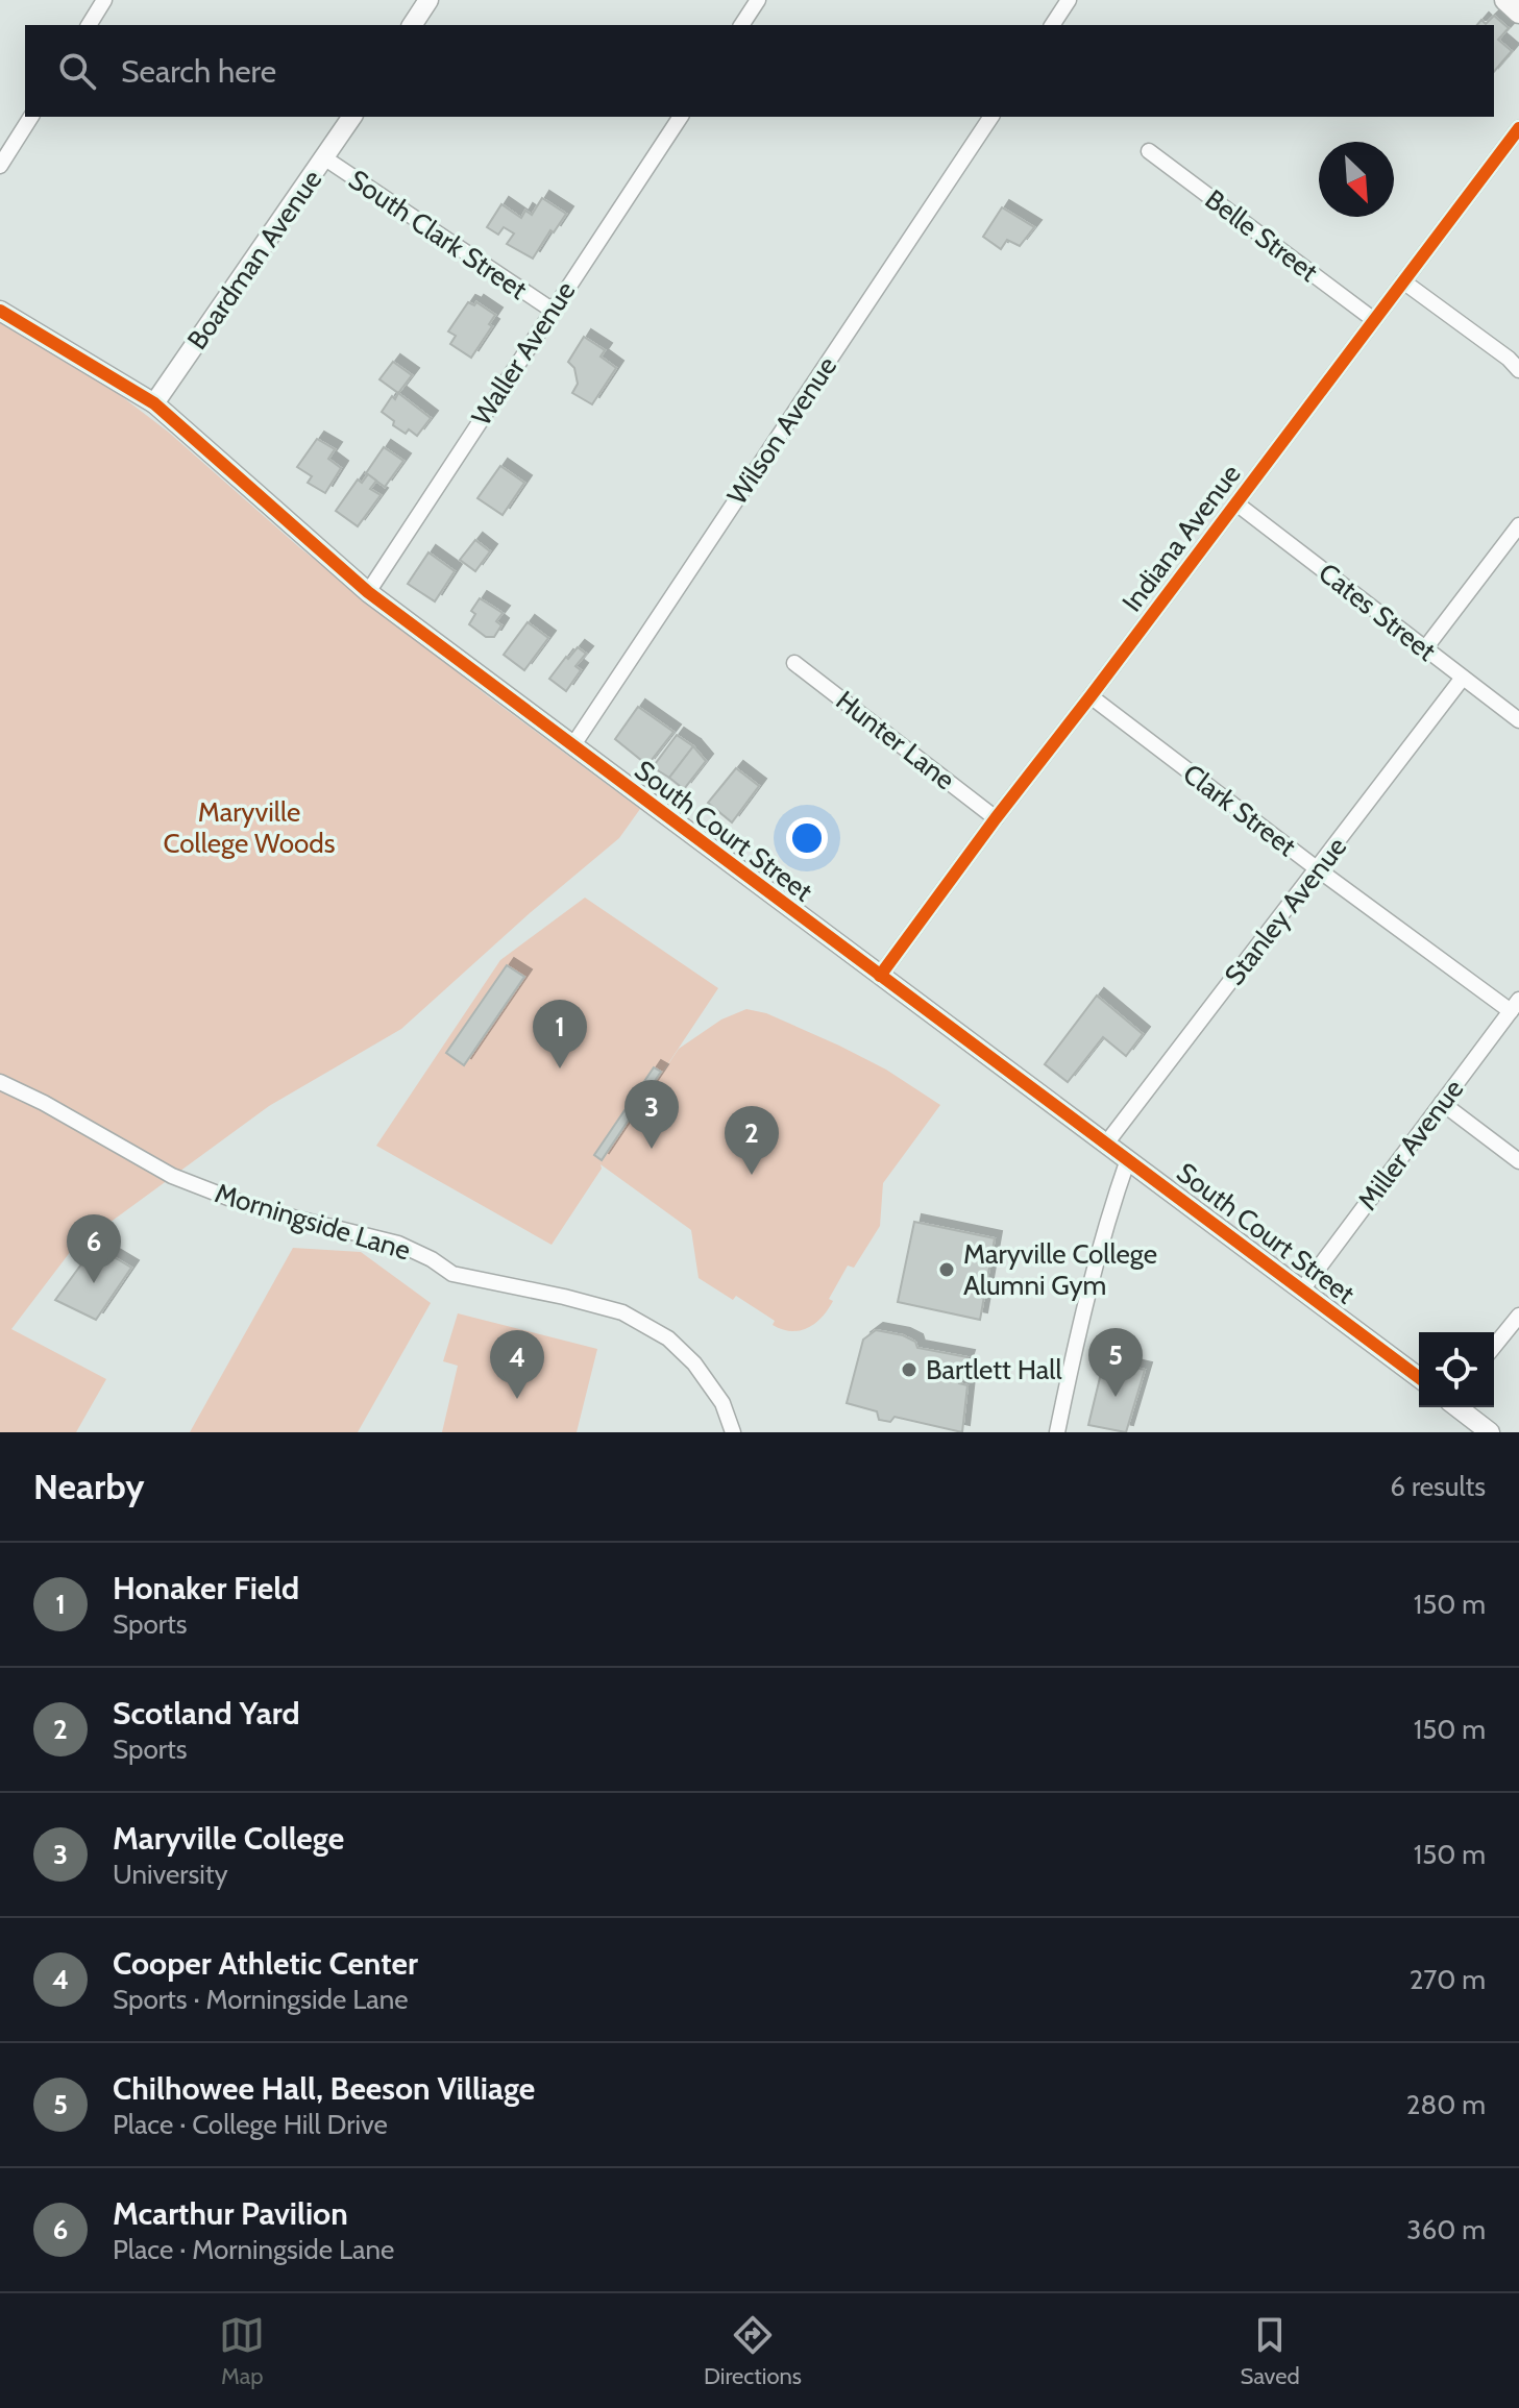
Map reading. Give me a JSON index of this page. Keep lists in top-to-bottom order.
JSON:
{
  "streets": {
    "street": [
      "South Clark Street",
      "Belle Street",
      "Boardman Avenue",
      "Waller Avenue",
      "Wilson Avenue",
      "Indiana Avenue",
      "Cates Street",
      "Hunter Lane",
      "Clark Street",
      "South Court Street",
      "Stanley Avenue",
      "Miller Avenue",
      "Morningside Lane"
    ]
  },
  "crossings": [
    ["South Clark Street", "Boardman Avenue"],
    ["South Clark Street", "Waller Avenue"],
    ["Belle Street", "Indiana Avenue"],
    ["Boardman Avenue", "South Court Street"],
    ["Waller Avenue", "South Court Street"],
    ["Wilson Avenue", "South Court Street"],
    ["Indiana Avenue", "Cates Street"],
    ["Indiana Avenue", "Hunter Lane"],
    ["Indiana Avenue", "Clark Street"],
    ["Indiana Avenue", "South Court Street"],
    ["Cates Street", "Stanley Avenue"],
    ["Clark Street", "Stanley Avenue"],
    ["Clark Street", "Miller Avenue"],
    ["South Court Street", "Stanley Avenue"],
    ["South Court Street", "Miller Avenue"]
  ],
  "parks": ["Maryville College Woods"],
  "places": ["Maryville College Alumni Gym", "Bartlett Hall"],
  "north": "bottom right",
  "page": {
    "search": "Search here",
    "pins": [
      "1",
      "3",
      "2",
      "6",
      "5",
      "4"
    ],
    "heading": ["Nearby", "6 results"],
    "list": [
      {
        "mark": "1",
        "name": "Honaker Field",
        "note": "Sports",
        "value": "150 m"
      },
      {
        "mark": "2",
        "name": "Scotland Yard",
        "note": "Sports",
        "value": "150 m"
      },
      {
        "mark": "3",
        "name": "Maryville College",
        "note": "University",
        "value": "150 m"
      },
      {
        "mark": "4",
        "name": "Cooper Athletic Center",
        "note": "Sports · Morningside Lane",
        "value": "270 m"
      },
      {
        "mark": "5",
        "name": "Chilhowee Hall, Beeson Villiage",
        "note": "Place · College Hill Drive",
        "value": "280 m"
      },
      {
        "mark": "6",
        "name": "Mcarthur Pavilion",
        "note": "Place · Morningside Lane",
        "value": "360 m"
      }
    ],
    "nav": ["Map", "Directions", "Saved"]
  }
}
